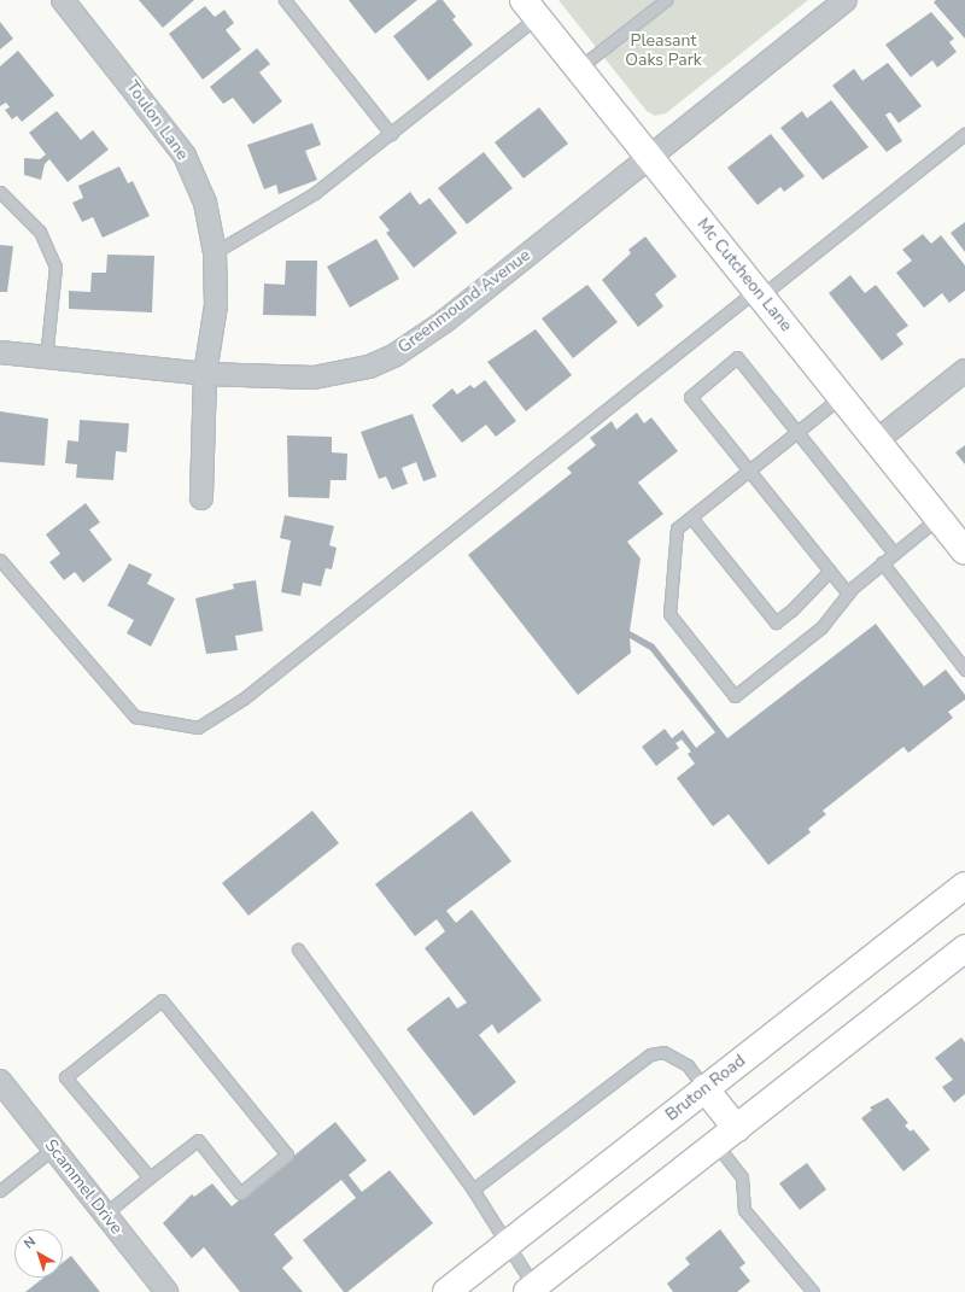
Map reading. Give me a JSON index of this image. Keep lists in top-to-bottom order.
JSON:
{
  "streets": {
    "main road": ["Mc Cutcheon Lane", "Bruton Road"],
    "street": ["Toulon Lane", "Greenmound Avenue", "Scammel Drive"]
  },
  "crossings": [
    ["Toulon Lane", "Greenmound Avenue"],
    ["Mc Cutcheon Lane", "Greenmound Avenue"]
  ],
  "parks": ["Pleasant Oaks Park"],
  "north": "top left"
}
